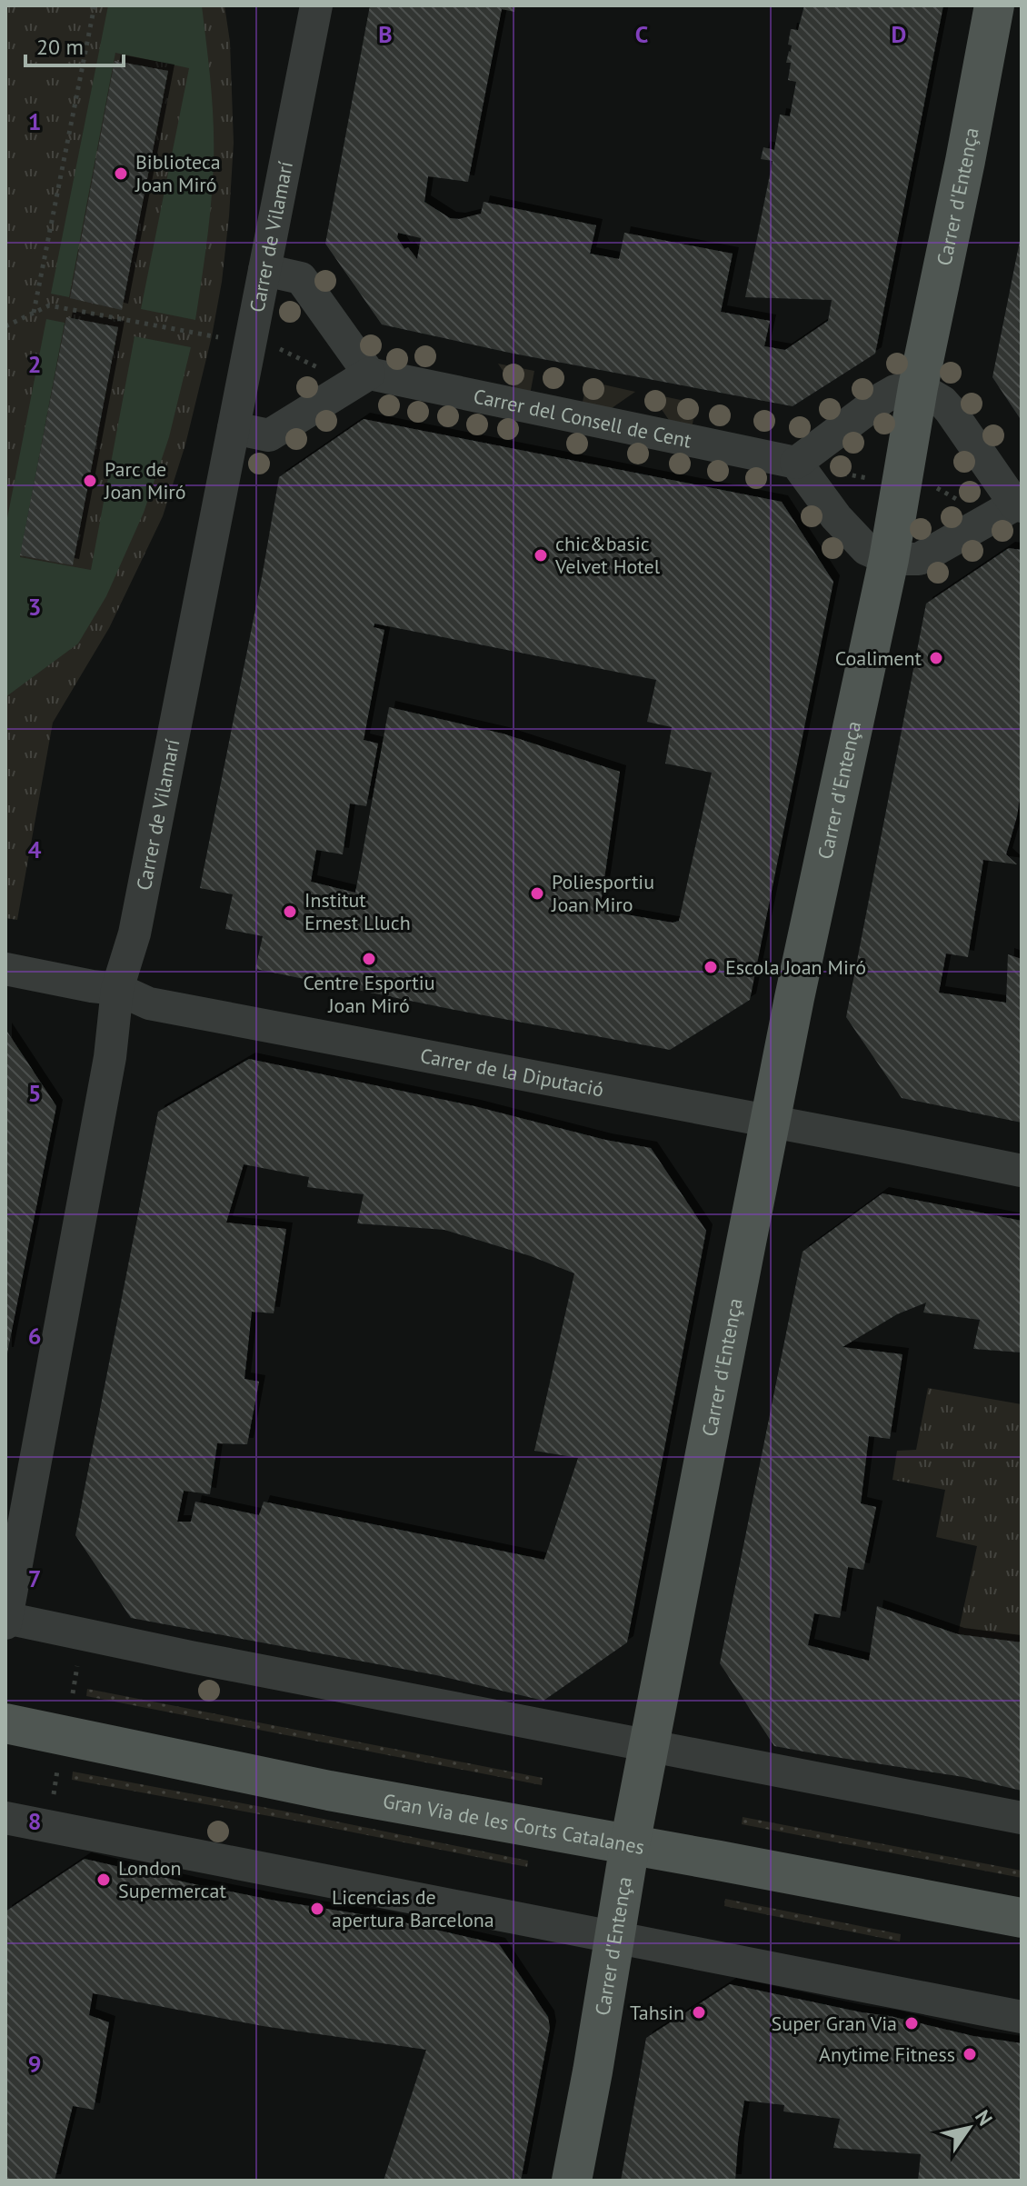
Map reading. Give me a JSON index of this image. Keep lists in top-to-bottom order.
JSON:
{
  "streets": {
    "main road": ["Carrer d'Entença", "Gran Via de les Corts Catalanes"],
    "street": ["Carrer de Vilamarí", "Carrer del Consell de Cent", "Carrer de la Diputació"]
  },
  "crossings": [
    ["Carrer d'Entença", "Carrer de la Diputació"],
    ["Carrer d'Entença", "Gran Via de les Corts Catalanes"],
    ["Carrer de Vilamarí", "Carrer de la Diputació"]
  ],
  "places": [
    "Biblioteca Joan Miró",
    "Parc de Joan Miró",
    "chic&basic Velvet Hotel",
    "Coaliment",
    "Poliesportiu Joan Miro",
    "Institut Ernest Lluch",
    "Centre Esportiu Joan Miró",
    "Escola Joan Miró",
    "London Supermercat",
    "Licencias de apertura Barcelona",
    "Tahsin",
    "Super Gran Via",
    "Anytime Fitness"
  ],
  "scale_bar": "20 m",
  "north": "top right",
  "grid": {
    "columns": ["B", "C", "D"],
    "rows": [
      "1",
      "2",
      "3",
      "4",
      "5",
      "6",
      "7",
      "8",
      "9"
    ]
  }
}
